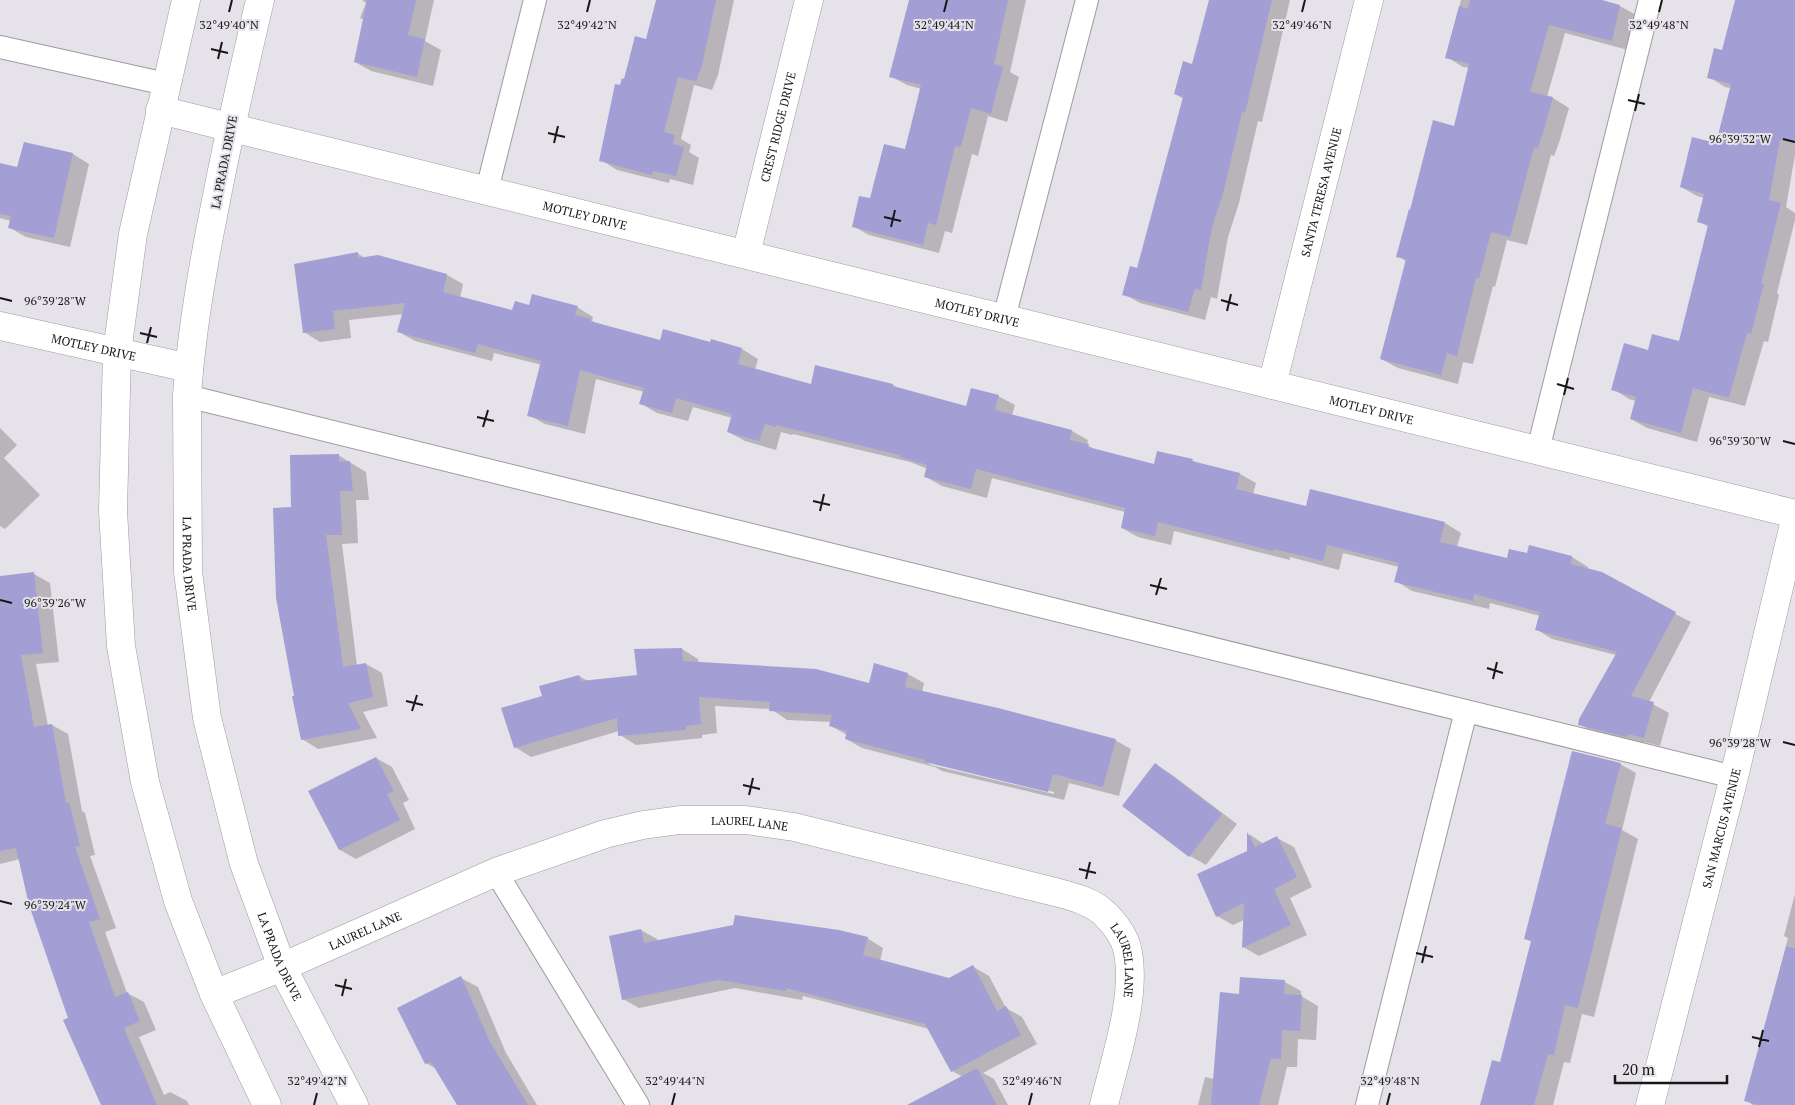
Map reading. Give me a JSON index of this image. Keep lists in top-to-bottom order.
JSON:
{
  "streets": {
    "street": [
      "CREST RIDGE DRIVE",
      "LA PRADA DRIVE",
      "SANTA TERESA AVENUE",
      "MOTLEY DRIVE",
      "LAUREL LANE",
      "SAN MARCUS AVENUE"
    ]
  },
  "crossings": [
    ["CREST RIDGE DRIVE", "MOTLEY DRIVE"],
    ["LA PRADA DRIVE", "MOTLEY DRIVE"],
    ["LA PRADA DRIVE", "LAUREL LANE"],
    ["SANTA TERESA AVENUE", "MOTLEY DRIVE"]
  ],
  "scale_bar": "20 m",
  "coordinates": [
    "32°49'40\"N",
    "32°49'42\"N",
    "32°49'44\"N",
    "32°49'46\"N",
    "32°49'48\"N",
    "96°39'32\"W",
    "96°39'28\"W",
    "96°39'30\"W",
    "96°39'26\"W",
    "96°39'24\"W"
  ]
}
